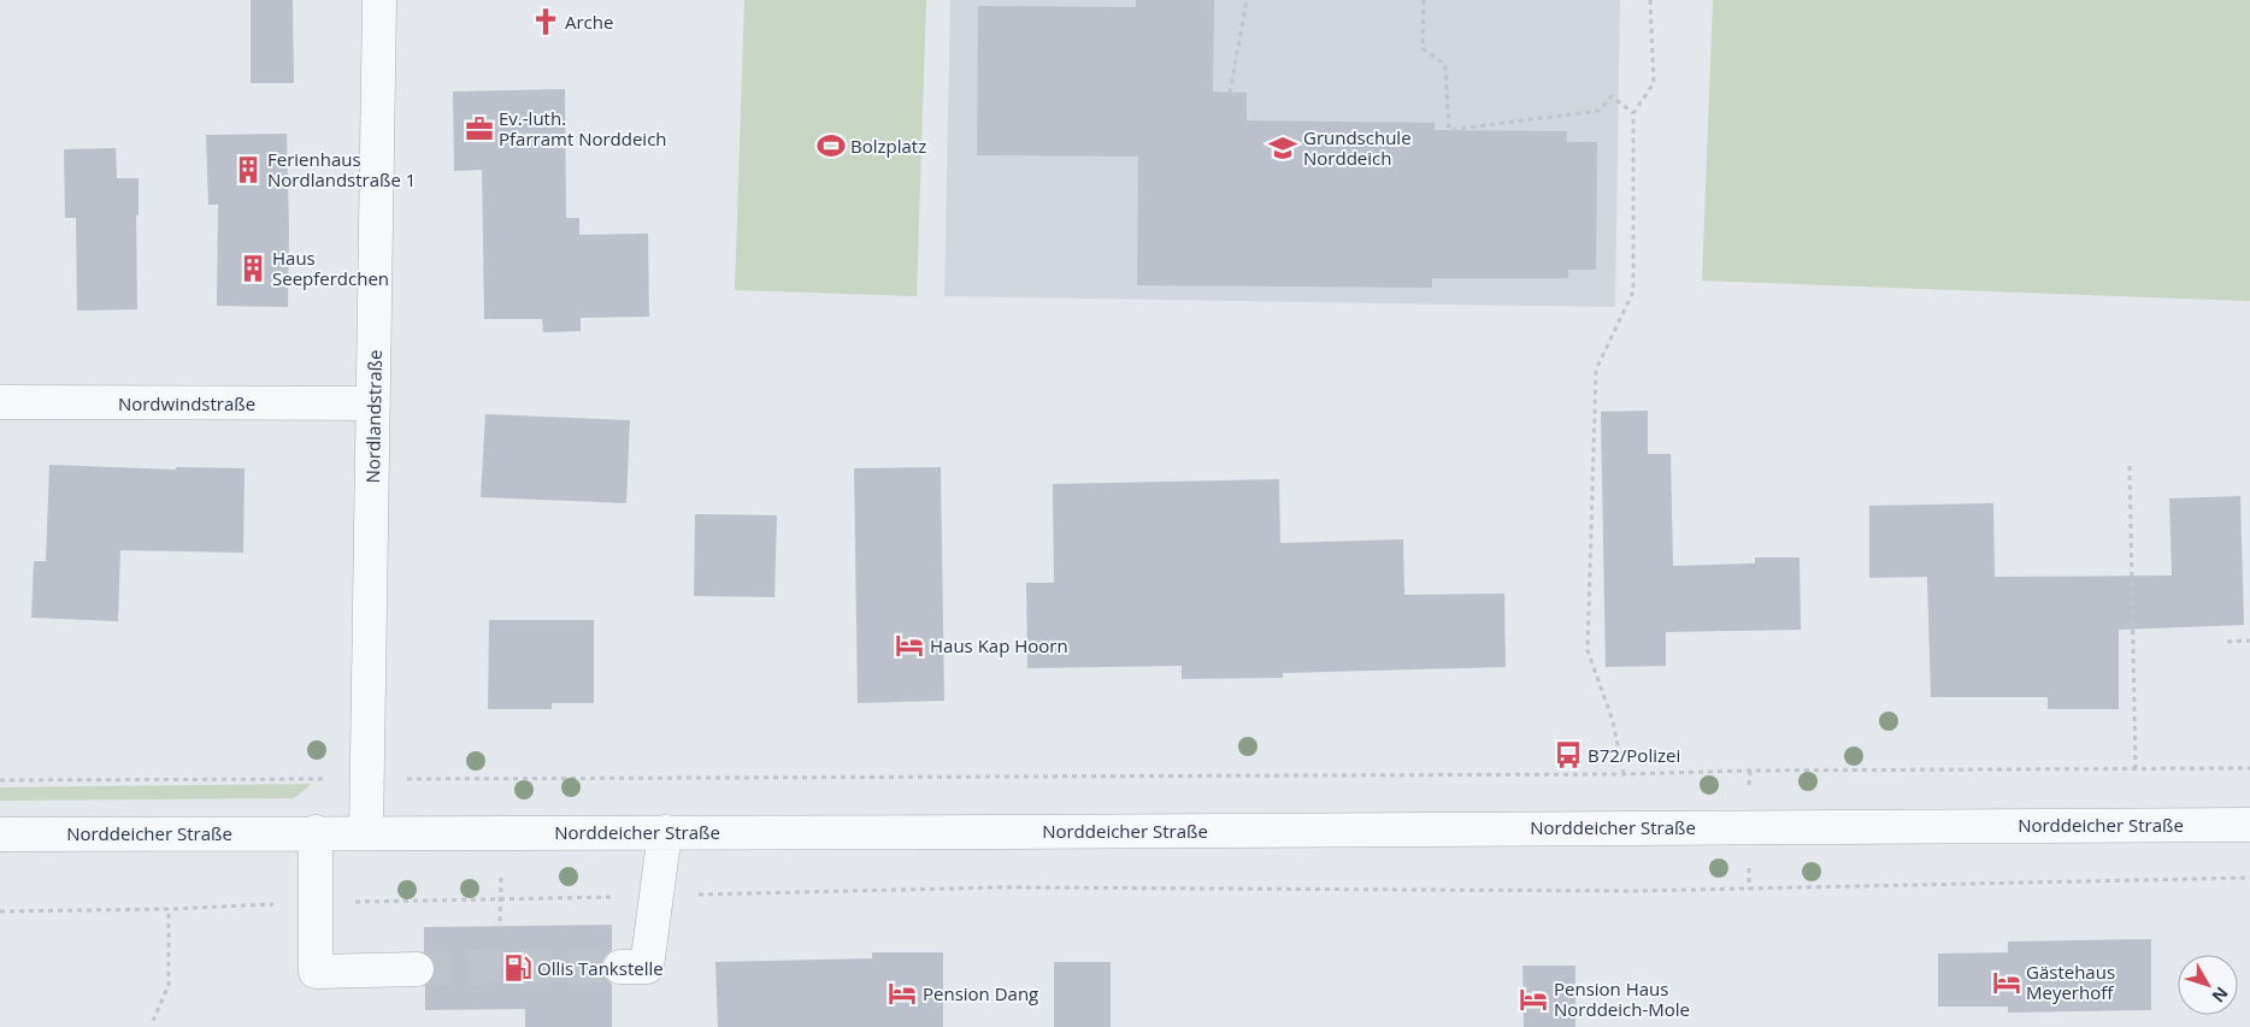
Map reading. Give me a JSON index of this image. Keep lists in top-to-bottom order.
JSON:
{
  "streets": {
    "street": ["Nordwindstraße", "Nordlandstraße", "Norddeicher Straße"]
  },
  "crossings": [
    ["Nordwindstraße", "Nordlandstraße"],
    ["Nordlandstraße", "Norddeicher Straße"]
  ],
  "places": {
    "church": ["Arche"],
    "office": ["Ev.-luth. Pfarramt Norddeich"],
    "sports": ["Bolzplatz"],
    "school or university": ["Grundschule Norddeich"],
    "building": ["Ferienhaus Nordlandstraße 1", "Haus Seepferdchen"],
    "hotel": [
      "Haus Kap Hoorn",
      "Gästehaus Meyerhoff",
      "Pension Dang",
      "Pension Haus Norddeich-Mole"
    ],
    "bus stop": ["B72/Polizei"],
    "fuel station": ["Ollis Tankstelle"]
  },
  "north": "bottom right"
}
